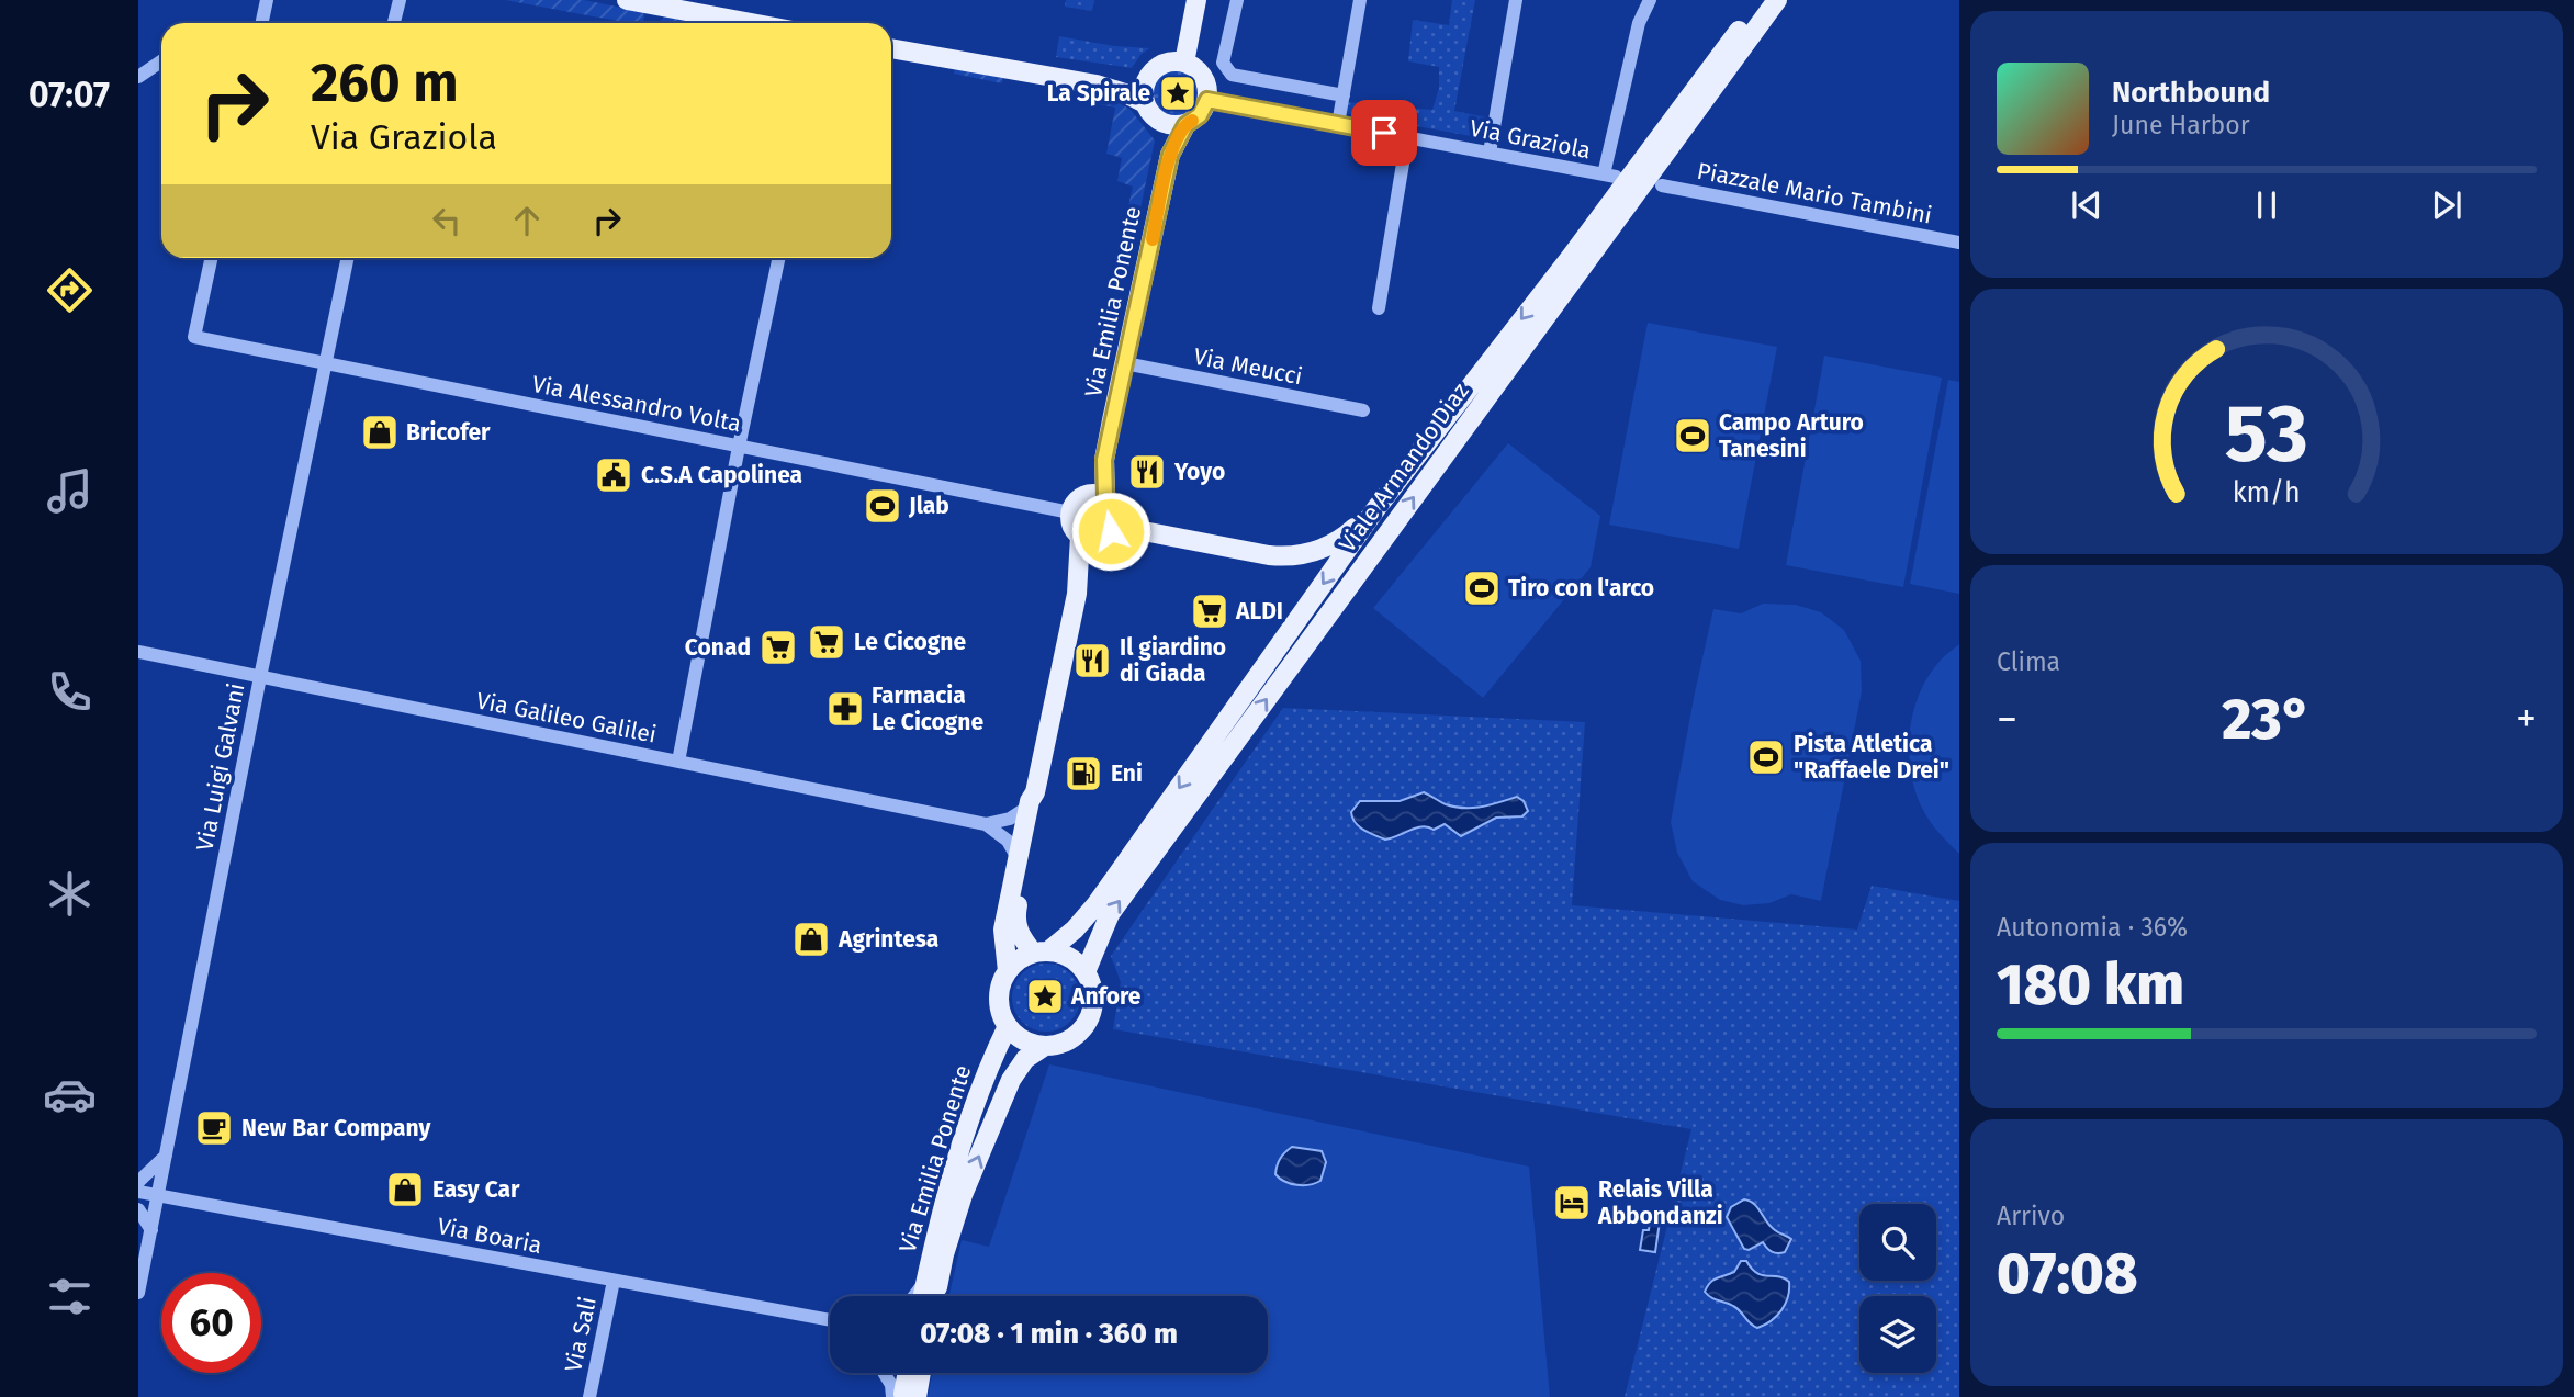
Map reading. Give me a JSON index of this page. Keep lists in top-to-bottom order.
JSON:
{
  "streets": {
    "main road": ["Via Emilia Ponente", "Viale Armando Diaz"],
    "street": [
      "Via Graziola",
      "Piazzale Mario Tambini",
      "Via Meucci",
      "Via Alessandro Volta",
      "Via Galileo Galilei",
      "Via Luigi Galvani",
      "Via Boaria",
      "Via Sali"
    ]
  },
  "crossings": [
    ["Via Graziola", "Via Emilia Ponente"],
    ["Via Emilia Ponente", "Via Meucci"],
    ["Via Emilia Ponente", "Via Alessandro Volta"],
    ["Via Emilia Ponente", "Viale Armando Diaz"],
    ["Via Alessandro Volta", "Via Luigi Galvani"],
    ["Via Galileo Galilei", "Via Luigi Galvani"],
    ["Via Luigi Galvani", "Via Boaria"],
    ["Via Boaria", "Via Sali"]
  ],
  "places": {
    "place": ["La Spirale", "Anfore"],
    "shop": ["Bricofer", "Agrintesa", "Easy Car"],
    "sports": [
      "Campo Arturo Tanesini",
      "Jlab",
      "Tiro con l'arco",
      "Pista Atletica \"Raffaele Drei\""
    ],
    "restaurant": ["Yoyo", "Il giardino di Giada"],
    "public building": ["C.S.A Capolinea"],
    "supermarket": ["ALDI", "Le Cicogne", "Conad"],
    "pharmacy": ["Farmacia Le Cicogne"],
    "fuel station": ["Eni"],
    "cafe": ["New Bar Company"],
    "hotel": ["Relais Villa Abbondanzi"]
  },
  "page": {
    "tabs": "07:07",
    "turn": ["260 m", "Via Graziola"],
    "song": ["Northbound", "June Harbor"],
    "tile": [
      "Clima",
      ["Autonomia · 36%", "180 km"],
      ["Arrivo", "07:08"]
    ],
    "heat": ["−", "23°", "+"],
    "limit": "60",
    "trip": "07:08 · 1 min · 360 m",
    "gauge": ["53", "km/h"]
  }
}
